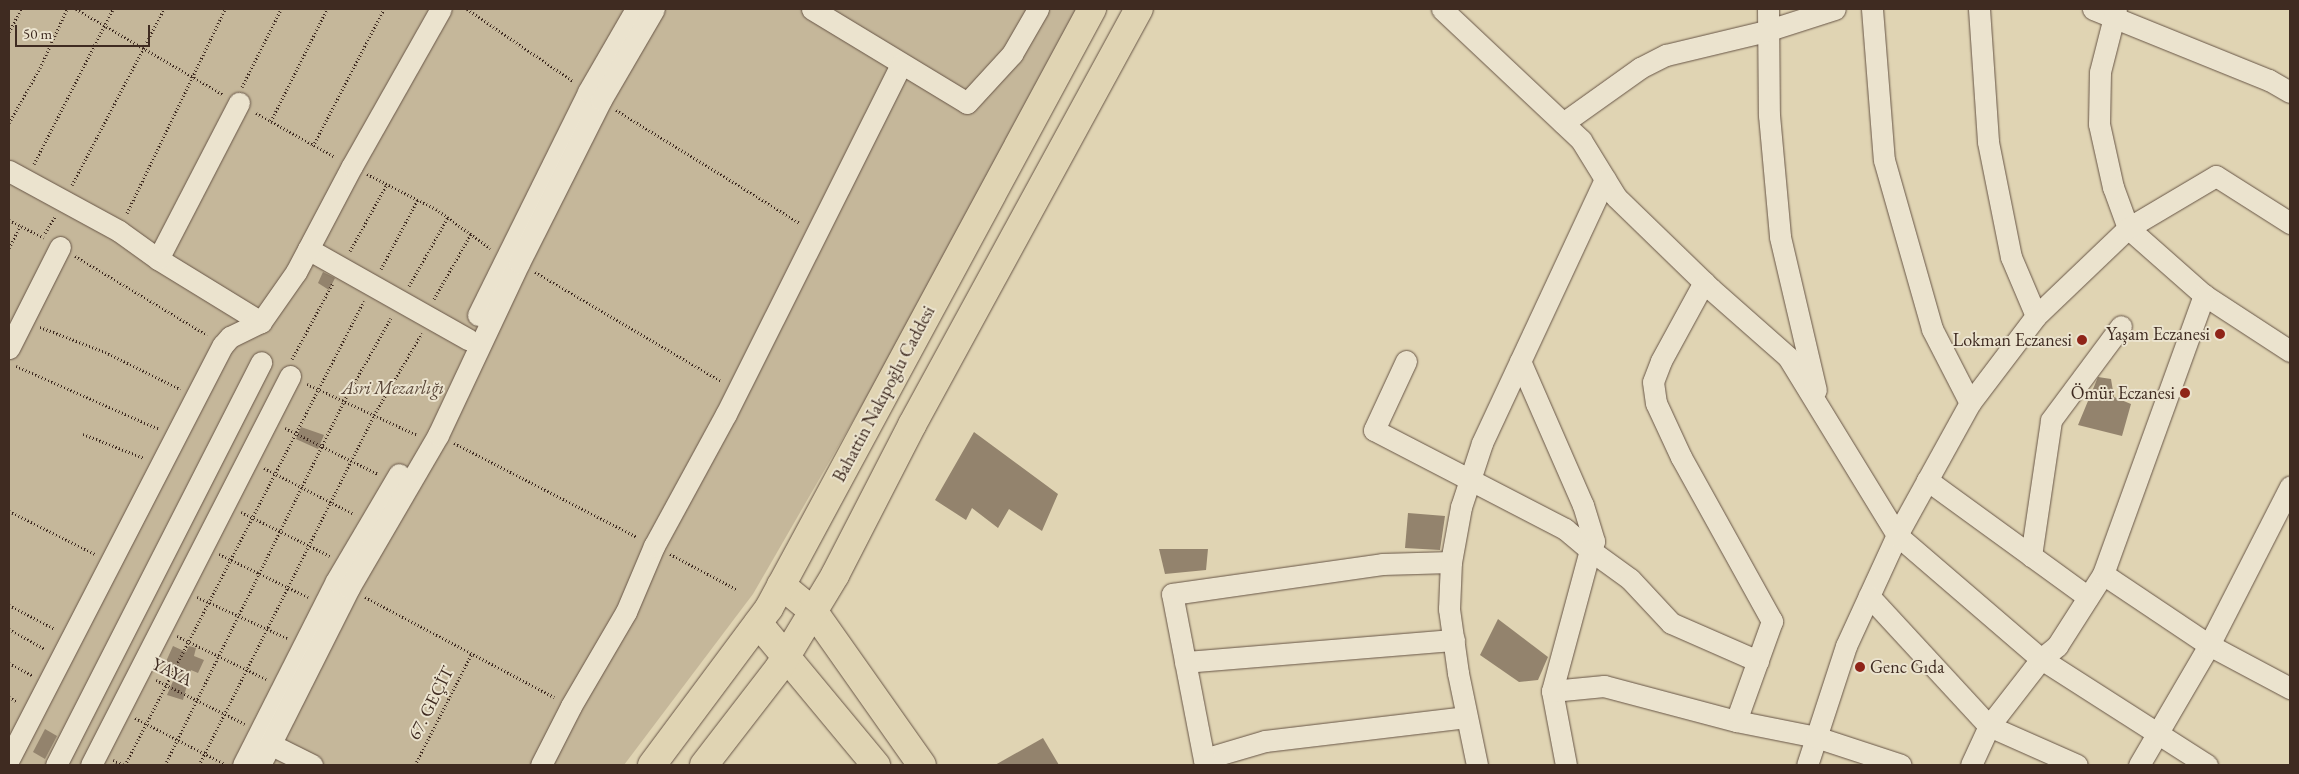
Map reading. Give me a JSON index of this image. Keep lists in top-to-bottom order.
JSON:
{
  "streets": {
    "main road": ["Bahattin Nakıpoğlu Caddesi"],
    "path": ["YAYA", "67. GEÇİT"]
  },
  "parks": ["Asri Mezarlığı"],
  "places": [
    "Yaşam Eczanesi",
    "Lokman Eczanesi",
    "Ömür Eczanesi",
    "Genc Gıda"
  ],
  "scale_bar": "50 m"
}
